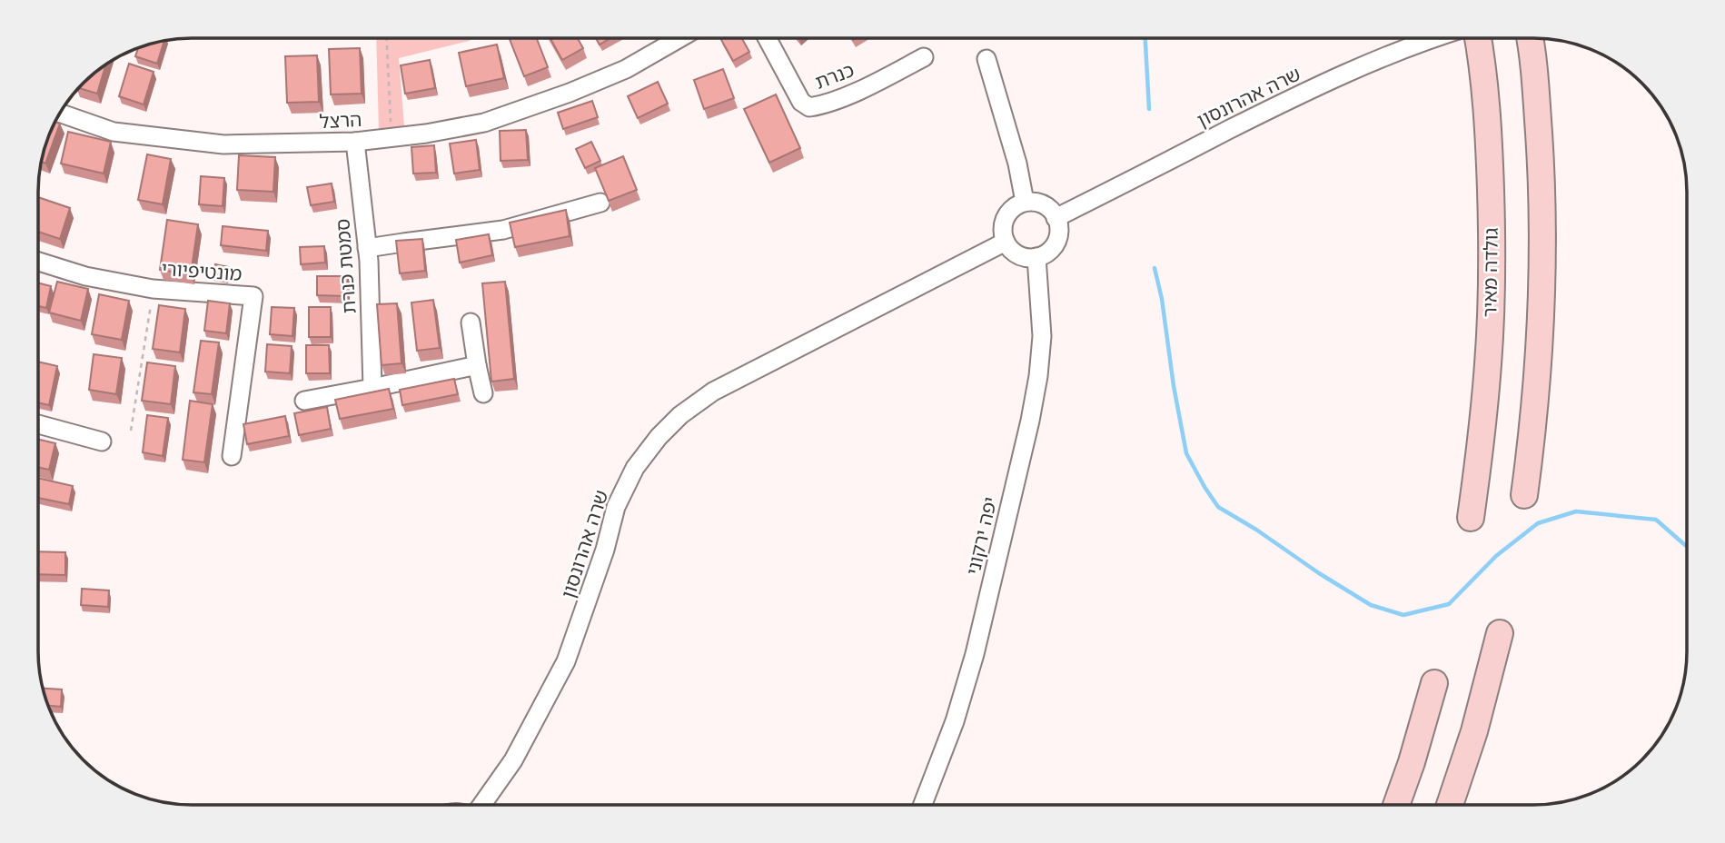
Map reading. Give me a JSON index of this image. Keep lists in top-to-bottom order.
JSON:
{
  "streets": {
    "main road": ["גולדה מאיר"],
    "street": [
      "כנרת",
      "שרה אהרונסון",
      "הרצל",
      "סמטת כנרת",
      "מונטיפיורי",
      "יפה ירקוני"
    ]
  },
  "crossings": [
    ["שרה אהרונסון", "יפה ירקוני"],
    ["הרצל", "סמטת כנרת"]
  ]
}
